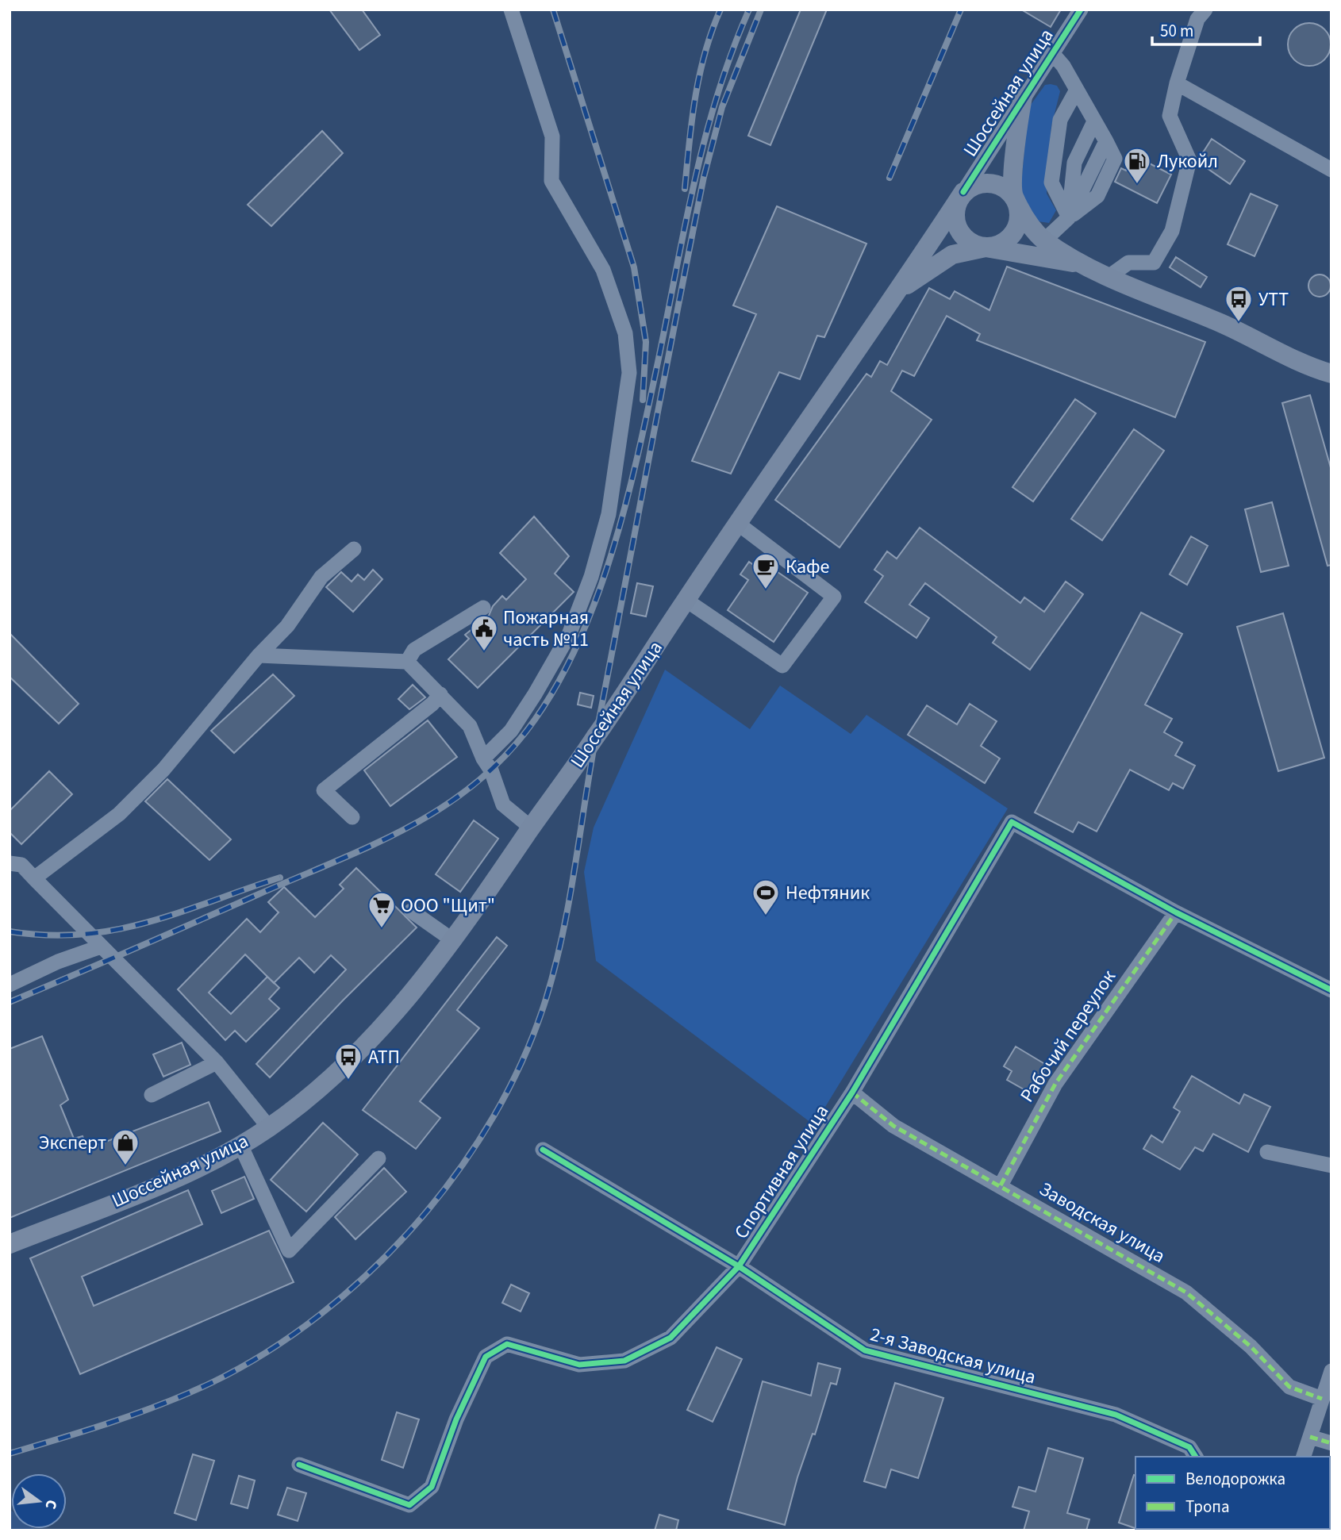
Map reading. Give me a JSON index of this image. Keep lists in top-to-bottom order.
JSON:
{
  "streets": {
    "main road": ["Шоссейная улица"],
    "street": [
      "Рабочий переулок",
      "Спортивная улица",
      "Заводская улица",
      "2-я Заводская улица"
    ]
  },
  "crossings": [
    ["Рабочий переулок", "Спортивная улица"],
    ["Рабочий переулок", "Заводская улица"],
    ["Спортивная улица", "Заводская улица"],
    ["Спортивная улица", "2-я Заводская улица"]
  ],
  "places": {
    "fuel station": ["Лукойл"],
    "bus stop": ["УТТ", "АТП"],
    "cafe": ["Кафе"],
    "public building": ["Пожарная часть №11"],
    "sports": ["Нефтяник"],
    "supermarket": ["ООО \"Щит\""],
    "shop": ["Эксперт"]
  },
  "legend": ["Велодорожка", "Тропа"],
  "scale_bar": "50 m",
  "north": "right"
}
